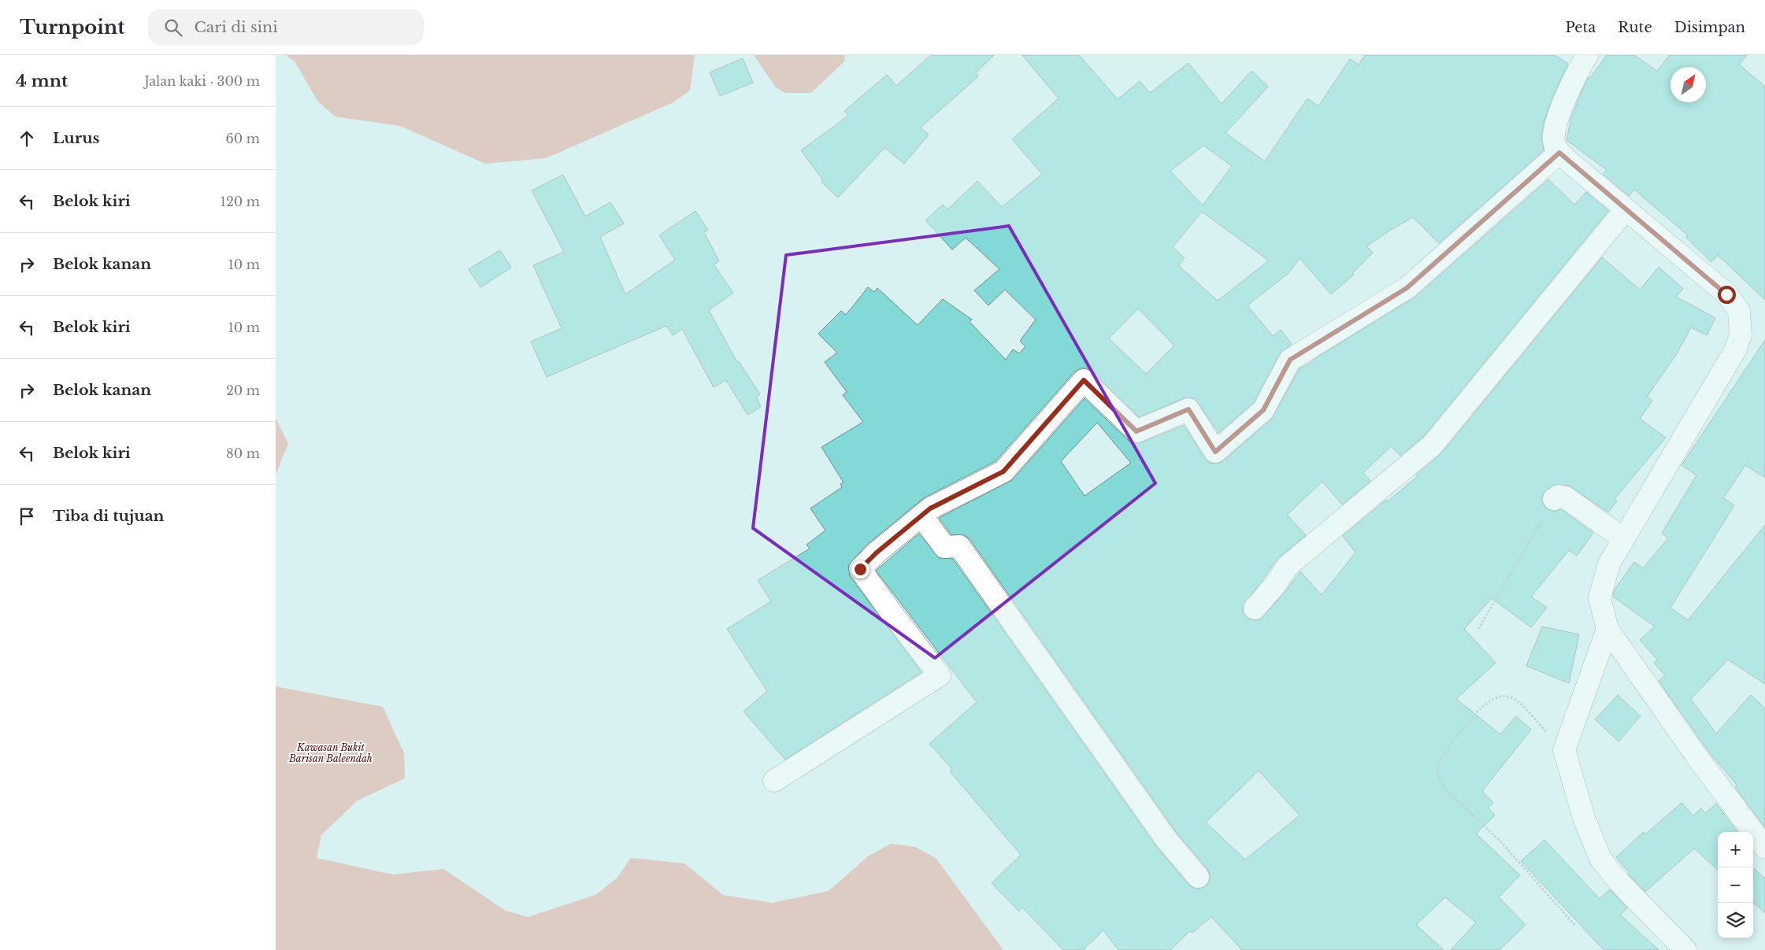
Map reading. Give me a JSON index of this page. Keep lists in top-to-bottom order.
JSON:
{
  "parks": ["Kawasan Bukit Barisan Baleendah"],
  "north": "top right",
  "page": {
    "header": "Turnpoint",
    "search": "Cari di sini",
    "nav": ["Peta", "Rute", "Disimpan"],
    "heading": ["4 mnt", "Jalan kaki · 300 m"],
    "list": [
      ["Lurus", "60 m"],
      ["Belok kiri", "120 m"],
      ["Belok kanan", "10 m"],
      ["Belok kiri", "10 m"],
      ["Belok kanan", "20 m"],
      ["Belok kiri", "80 m"],
      "Tiba di tujuan"
    ],
    "map_buttons": ["+", "−"]
  }
}
